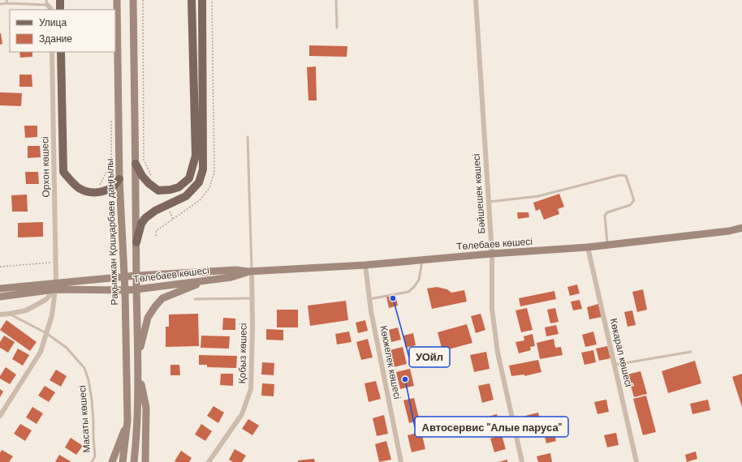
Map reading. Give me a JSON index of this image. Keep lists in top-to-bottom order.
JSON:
{
  "streets": {
    "main road": ["Рақымжан Қошқарбаев даңғылы", "Төлебаев көшесі"],
    "street": [
      "Орхон көшесі",
      "Бәйшешек көшесі",
      "Көкарал көшесі",
      "Қобыз көшесі",
      "Көкжелек көшесі"
    ],
    "lane": ["Масаты көшесі"]
  },
  "crossings": [
    ["Орхон көшесі", "Төлебаев көшесі"],
    ["Орхон көшесі", "Масаты көшесі"],
    ["Бәйшешек көшесі", "Төлебаев көшесі"],
    ["Рақымжан Қошқарбаев даңғылы", "Төлебаев көшесі"],
    ["Төлебаев көшесі", "Көкарал көшесі"],
    ["Төлебаев көшесі", "Қобыз көшесі"],
    ["Төлебаев көшесі", "Көкжелек көшесі"]
  ],
  "places": ["УОйл", "Автосервис \"Алые паруса\""],
  "legend": ["Улица", "Здание"]
}
